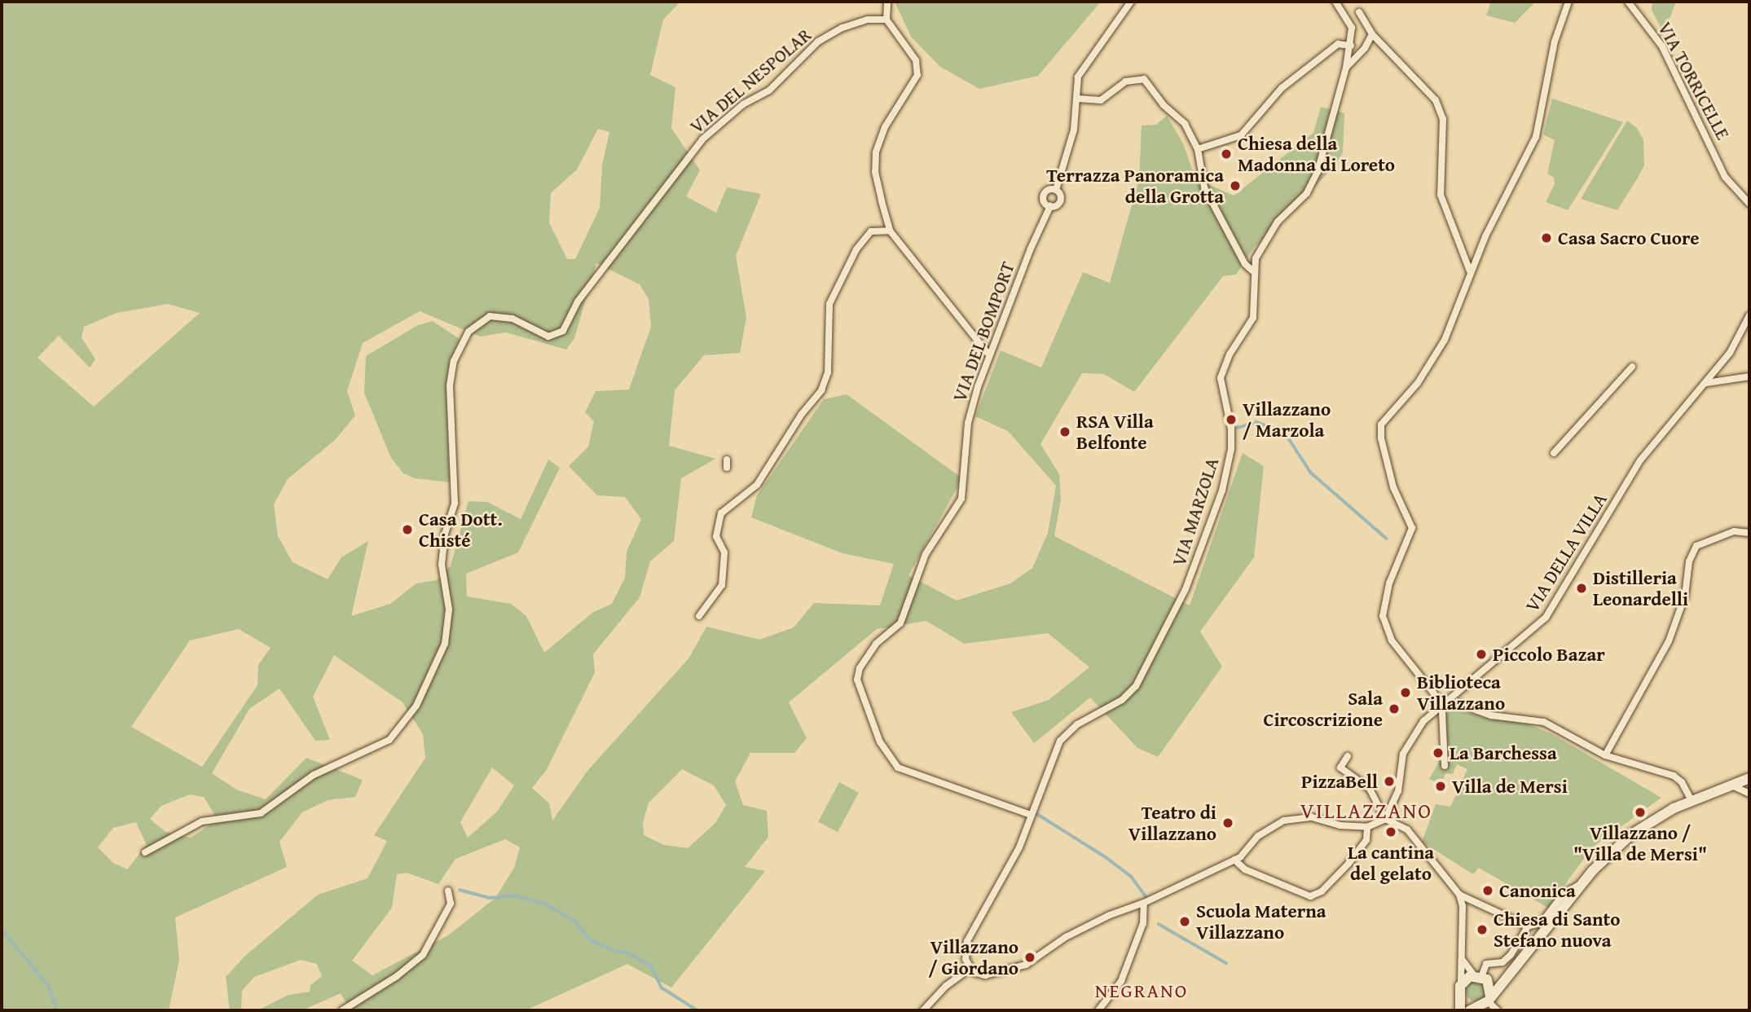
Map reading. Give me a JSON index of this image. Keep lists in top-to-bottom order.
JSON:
{
  "streets": {
    "street": [
      "VIA DEL NESPOLAR",
      "VIA TORRICELLE",
      "VIA DEL BOMPORT",
      "VIA MARZOLA",
      "VIA DELLA VILLA"
    ]
  },
  "crossings": [
    ["VIA DEL BOMPORT", "VIA MARZOLA"]
  ],
  "districts": ["VILLAZZANO", "NEGRANO"],
  "places": [
    "Chiesa della Madonna di Loreto",
    "Terrazza Panoramica della Grotta",
    "Casa Sacro Cuore",
    "Villazzano / Marzola",
    "RSA Villa Belfonte",
    "Casa Dott. Chisté",
    "Distilleria Leonardelli",
    "Piccolo Bazar",
    "Biblioteca Villazzano",
    "Sala Circoscrizione",
    "La Barchessa",
    "PizzaBell",
    "Villa de Mersi",
    "Villazzano / \"Villa de Mersi\"",
    "Teatro di Villazzano",
    "La cantina del gelato",
    "Canonica",
    "Scuola Materna Villazzano",
    "Chiesa di Santo Stefano nuova",
    "Villazzano / Giordano"
  ]
}
